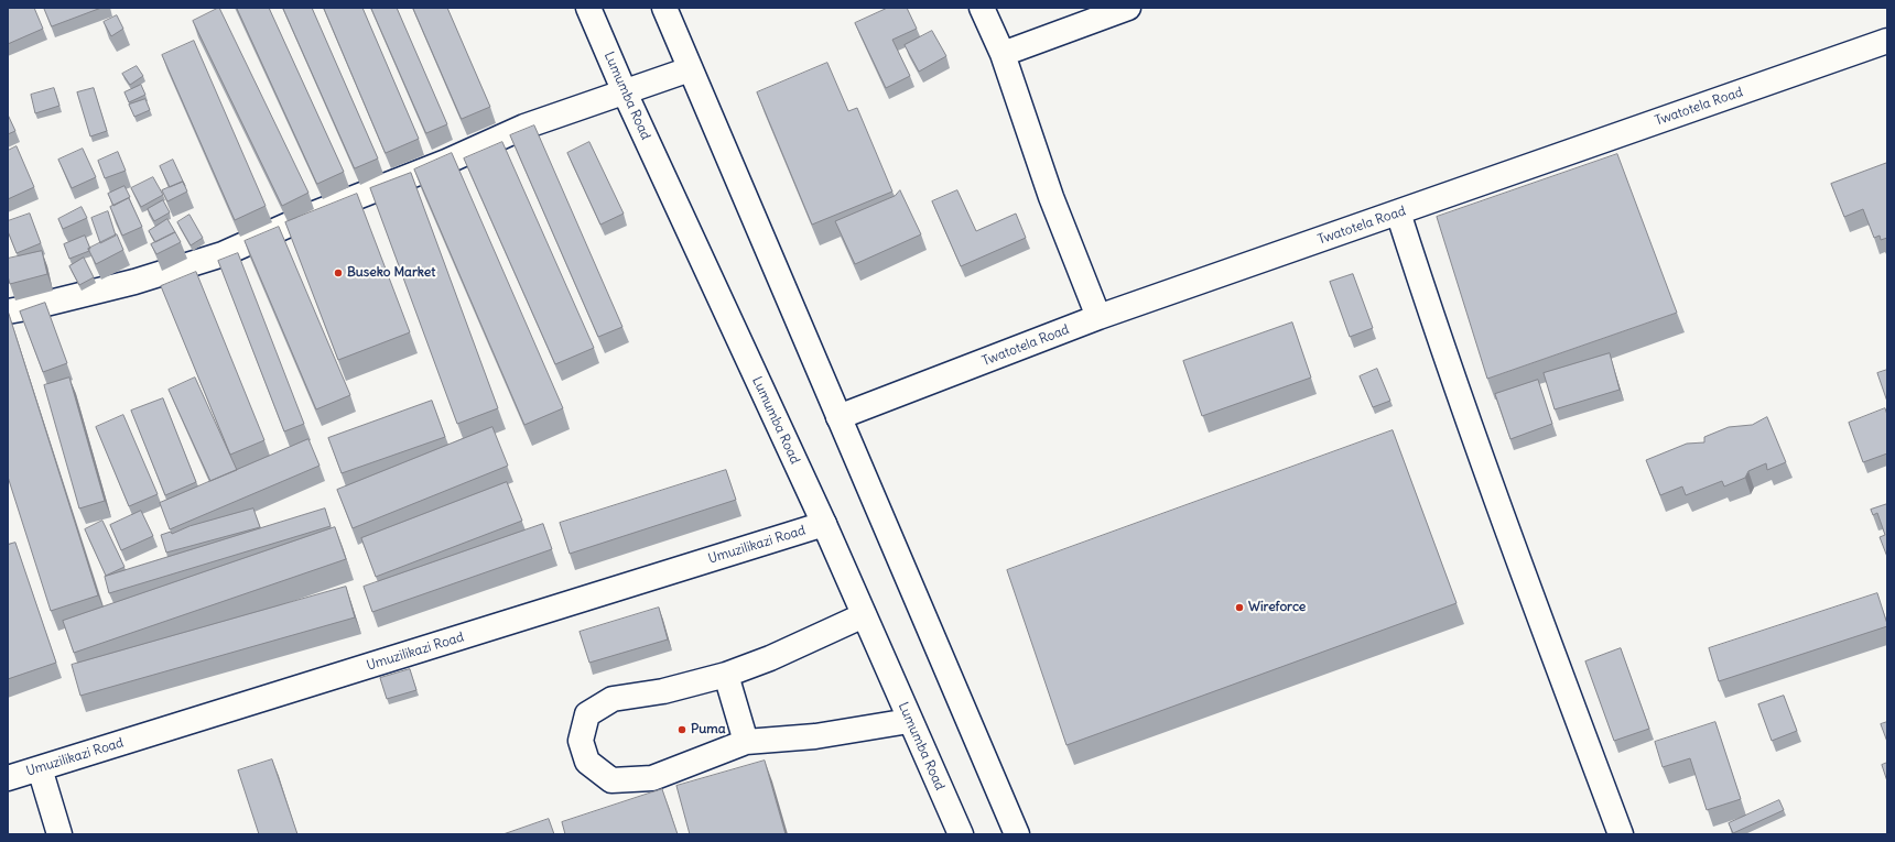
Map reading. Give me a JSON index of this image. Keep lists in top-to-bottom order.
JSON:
{
  "streets": {
    "street": ["Lumumba Road", "Twatotela Road", "Umuzilikazi Road"]
  },
  "crossings": [
    ["Lumumba Road", "Umuzilikazi Road"]
  ],
  "places": ["Buseko Market", "Wireforce", "Puma"]
}
